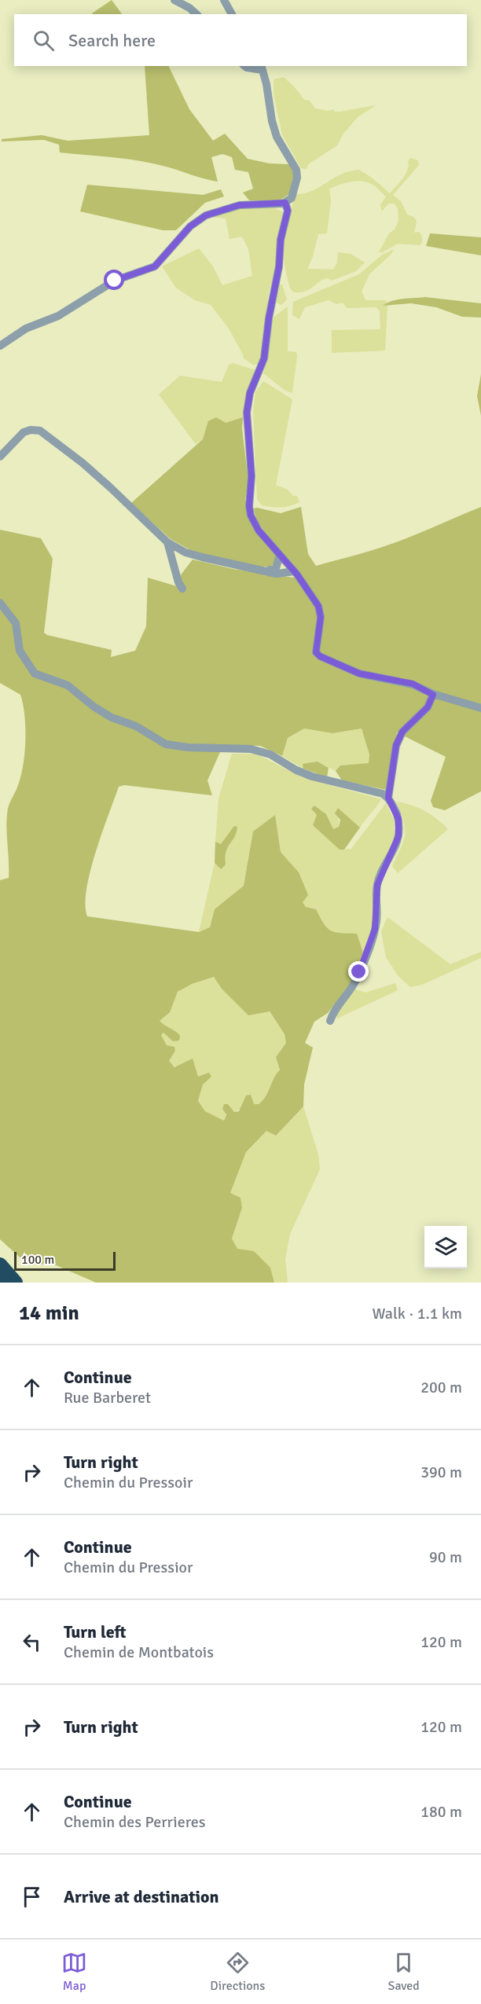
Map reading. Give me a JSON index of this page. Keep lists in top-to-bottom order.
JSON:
{
  "scale_bar": "100 m",
  "page": {
    "search": "Search here",
    "scale": "100 m",
    "heading": ["14 min", "Walk · 1.1 km"],
    "list": [
      ["Continue", "Rue Barberet", "200 m"],
      ["Turn right", "Chemin du Pressoir", "390 m"],
      ["Continue", "Chemin du Pressior", "90 m"],
      ["Turn left", "Chemin de Montbatois", "120 m"],
      ["Turn right", "120 m"],
      ["Continue", "Chemin des Perrieres", "180 m"],
      "Arrive at destination"
    ],
    "nav": ["Map", "Directions", "Saved"]
  }
}
